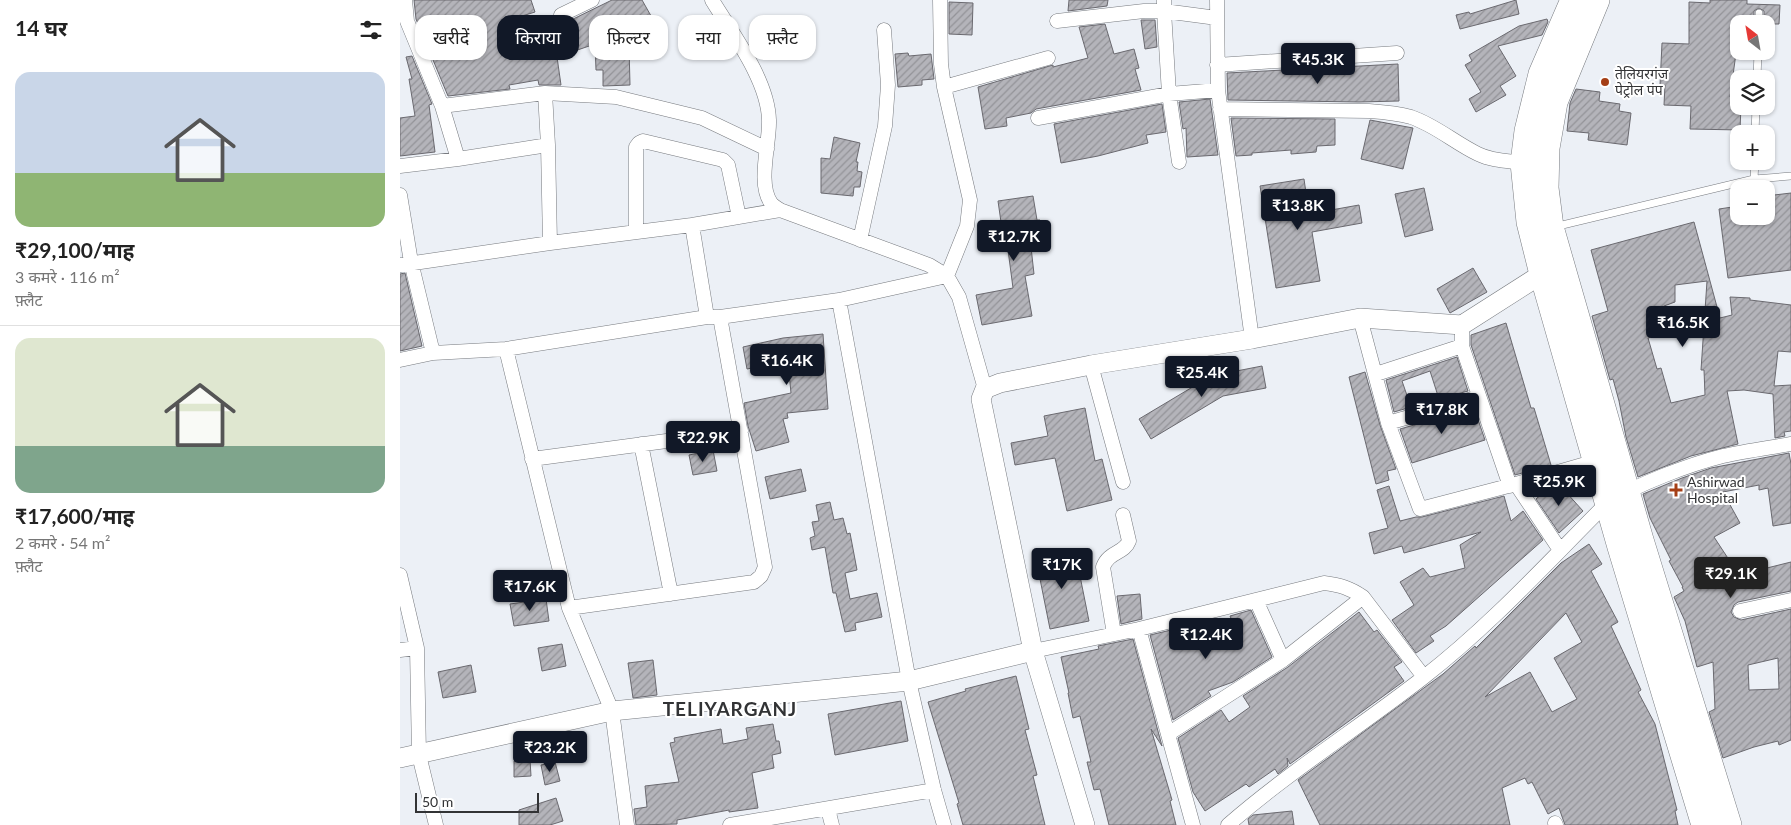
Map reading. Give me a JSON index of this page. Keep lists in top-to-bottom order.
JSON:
{
  "districts": ["TELIYARGANJ"],
  "places": {
    "other": ["तेलियरगंज पेट्रोल पंप"],
    "health": ["Ashirwad Hospital"]
  },
  "scale_bar": "50 m",
  "north": "top left",
  "page": {
    "heading": "14 घर",
    "map_buttons": ["+", "−"],
    "chip": [
      "खरीदें",
      "किराया",
      "फ़िल्टर",
      "नया",
      "फ़्लैट"
    ],
    "price": [
      "₹45.3K",
      "₹13.8K",
      "₹12.7K",
      "₹16.5K",
      "₹16.4K",
      "₹25.4K",
      "₹17.8K",
      "₹22.9K",
      "₹25.9K",
      "₹17K",
      "₹29.1K",
      "₹17.6K",
      "₹12.4K",
      "₹23.2K"
    ],
    "list": [
      {
        "name": "₹29,100/माह",
        "note": "3 कमरे · 116 m² · फ़्लैट"
      },
      {
        "name": "₹17,600/माह",
        "note": "2 कमरे · 54 m² · फ़्लैट"
      }
    ],
    "scale": "50 m"
  }
}
